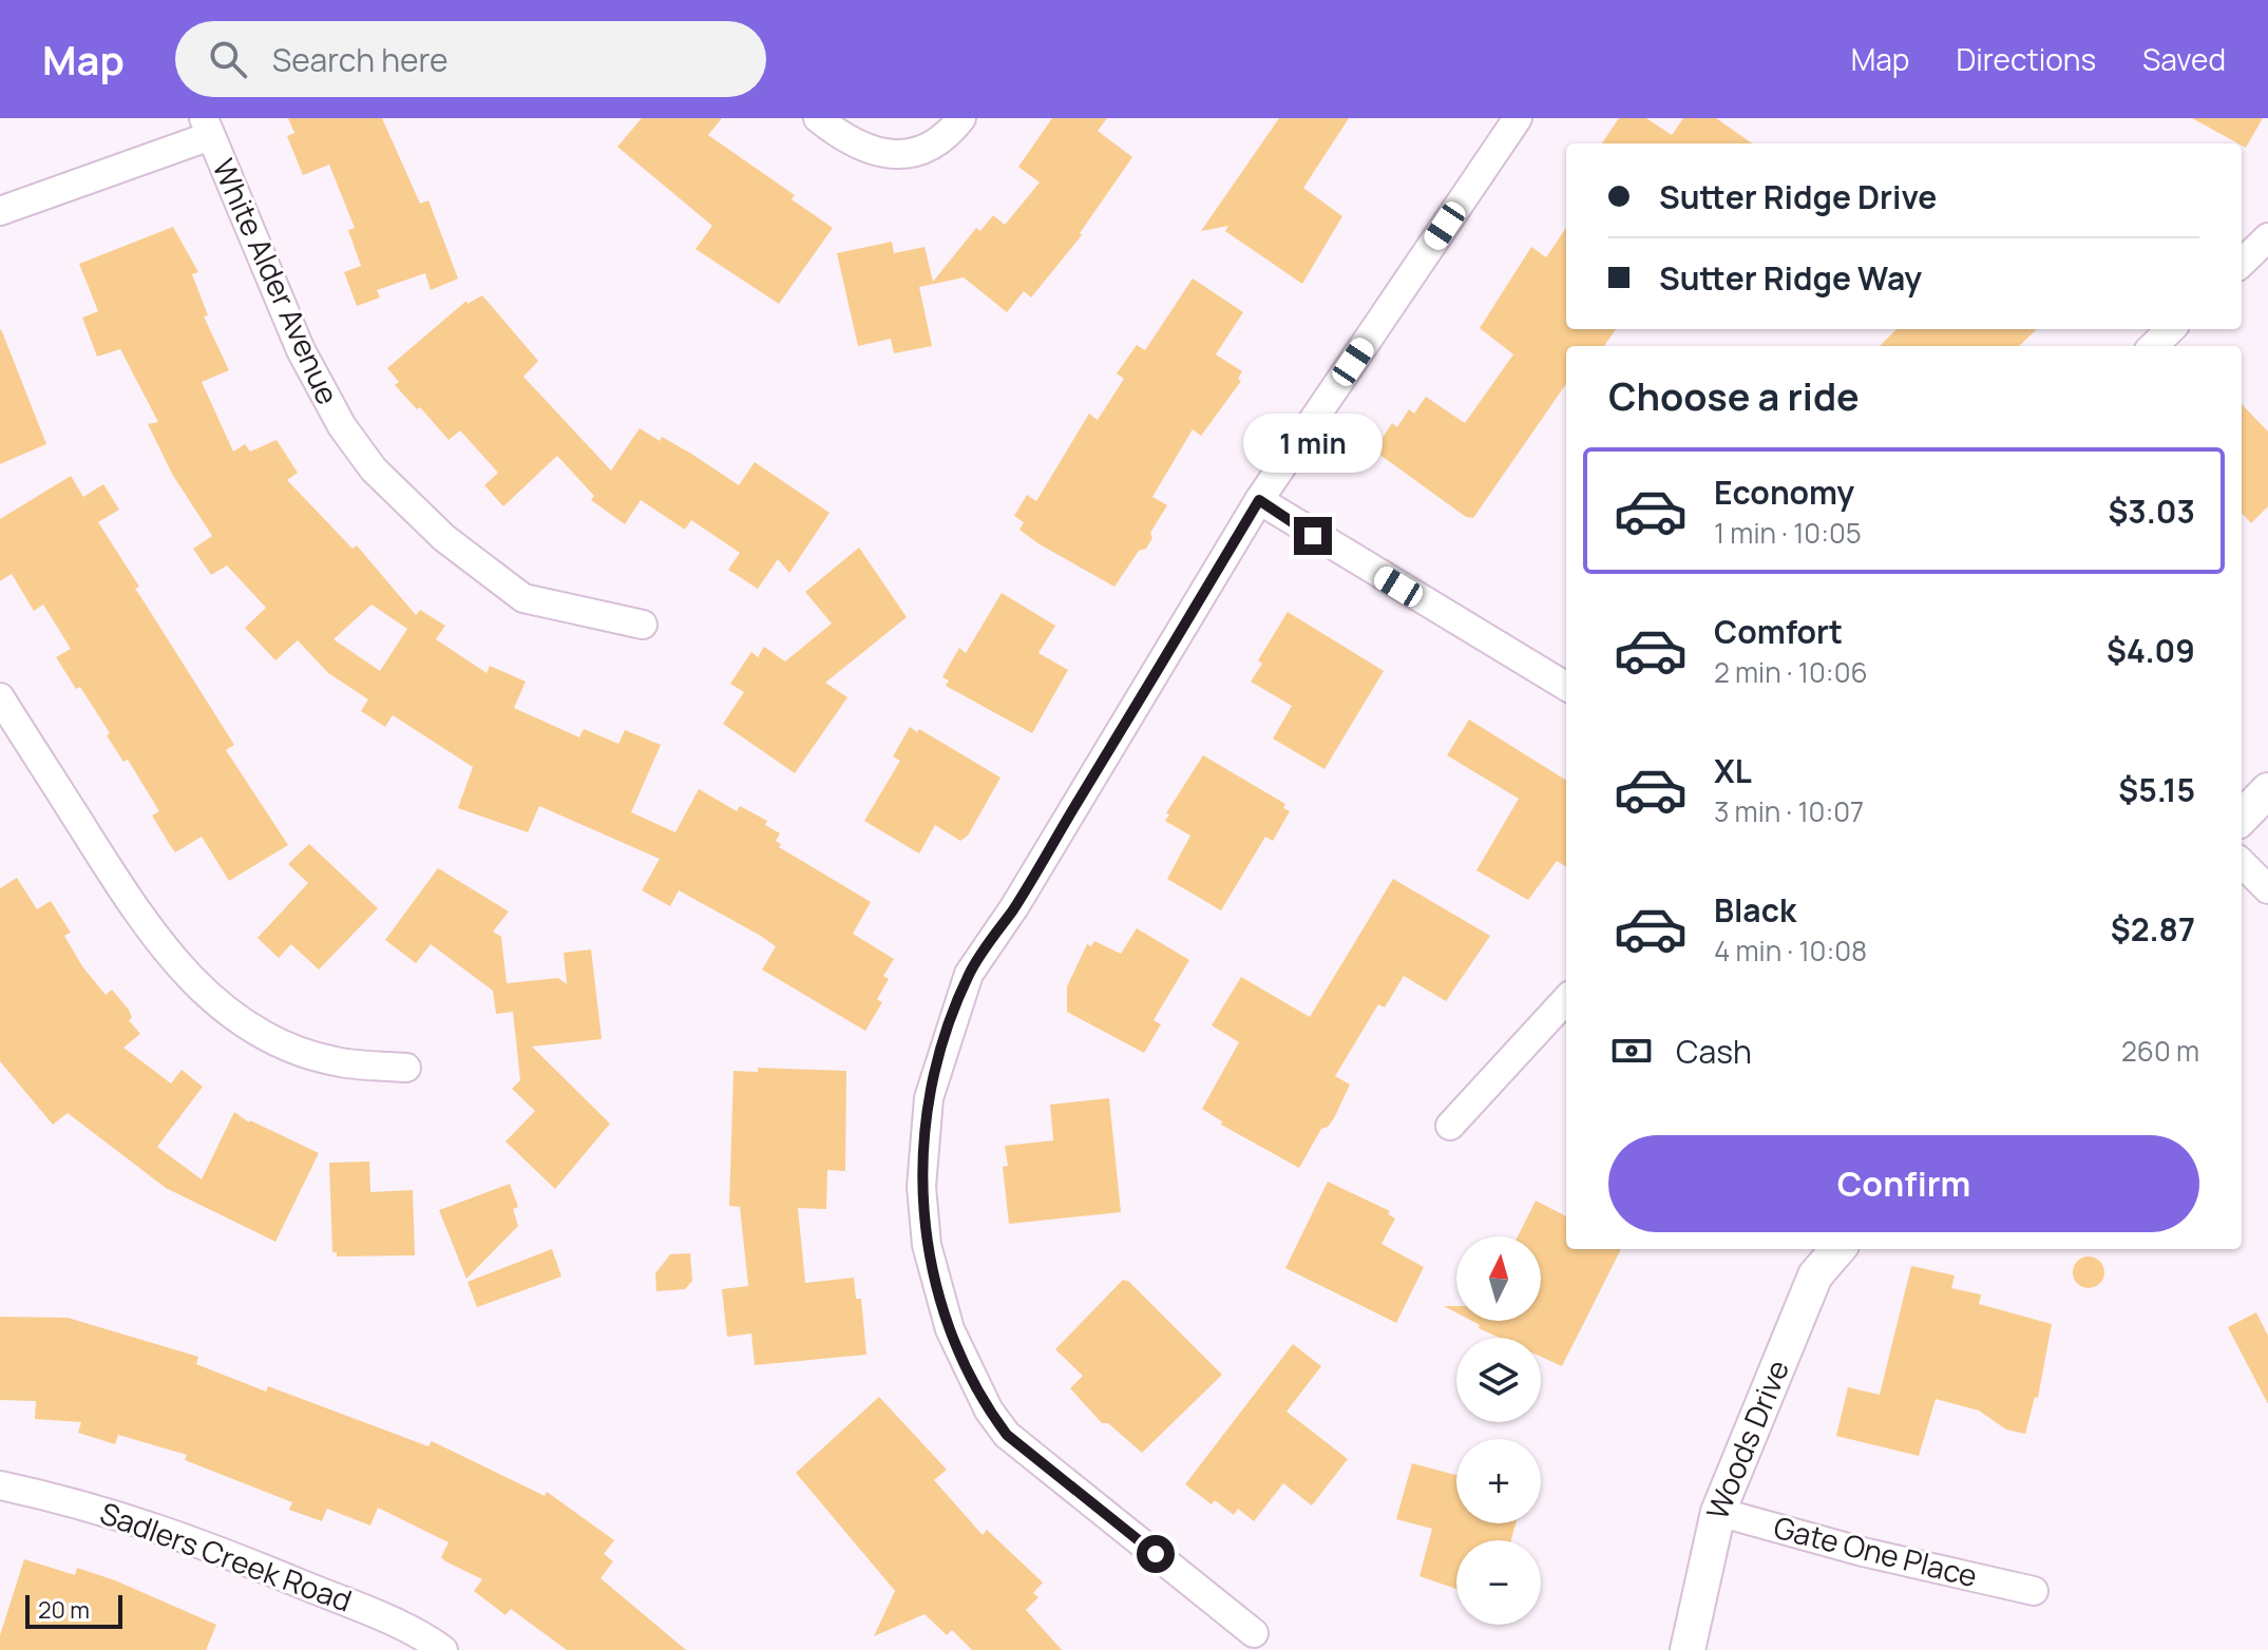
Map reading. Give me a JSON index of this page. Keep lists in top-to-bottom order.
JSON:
{
  "streets": {
    "street": [
      "White Alder Avenue",
      "Woods Drive",
      "Gate One Place",
      "Sadlers Creek Road"
    ]
  },
  "crossings": [
    ["Woods Drive", "Gate One Place"]
  ],
  "scale_bar": "20 m",
  "north": "top",
  "page": {
    "header": "Map",
    "search": "Search here",
    "nav": ["Map", "Directions", "Saved"],
    "banner": ["Sutter Ridge Drive", "Sutter Ridge Way"],
    "heading": "Choose a ride",
    "bubble": "1 min",
    "list": [
      {
        "name": "Economy",
        "note": "1 min · 10:05",
        "value": "$3.03"
      },
      {
        "name": "Comfort",
        "note": "2 min · 10:06",
        "value": "$4.09"
      },
      {
        "name": "XL",
        "note": "3 min · 10:07",
        "value": "$5.15"
      },
      {
        "name": "Black",
        "note": "4 min · 10:08",
        "value": "$2.87"
      }
    ],
    "pay": ["Cash", "260 m"],
    "buttons": "Confirm",
    "map_buttons": ["+", "−"],
    "scale": "20 m"
  }
}
